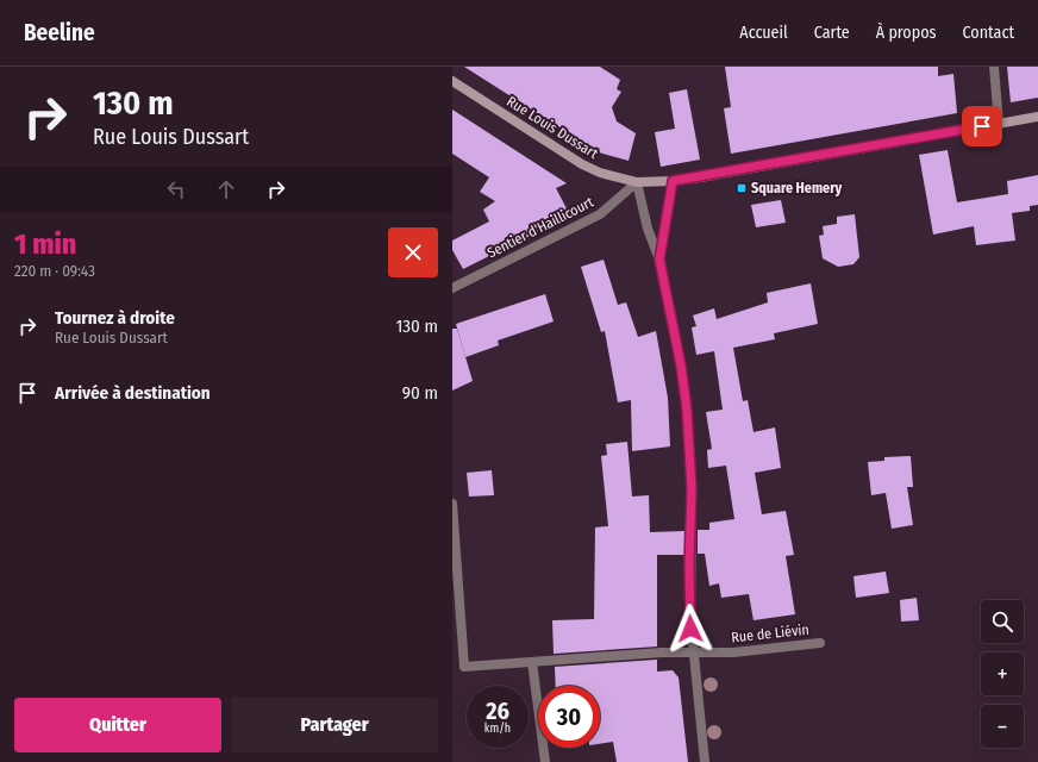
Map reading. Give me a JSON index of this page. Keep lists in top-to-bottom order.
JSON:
{
  "streets": {
    "street": ["Rue Louis Dussart", "Sentier d'Haillicourt", "Rue de Liévin"]
  },
  "crossings": [
    ["Rue Louis Dussart", "Sentier d'Haillicourt"]
  ],
  "places": {
    "transit": ["Square Hemery"]
  },
  "page": {
    "header": "Beeline",
    "nav": [
      "Accueil",
      "Carte",
      "À propos",
      "Contact"
    ],
    "turn": ["130 m", "Rue Louis Dussart"],
    "heading": ["1 min", "220 m · 09:43"],
    "list": [
      {
        "name": "Tournez à droite",
        "note": "Rue Louis Dussart",
        "value": "130 m"
      },
      {
        "name": "Arrivée à destination",
        "value": "90 m"
      }
    ],
    "map_buttons": ["+", "−"],
    "speed": "26 km/h",
    "limit": "30",
    "buttons": ["Quitter", "Partager"]
  }
}
